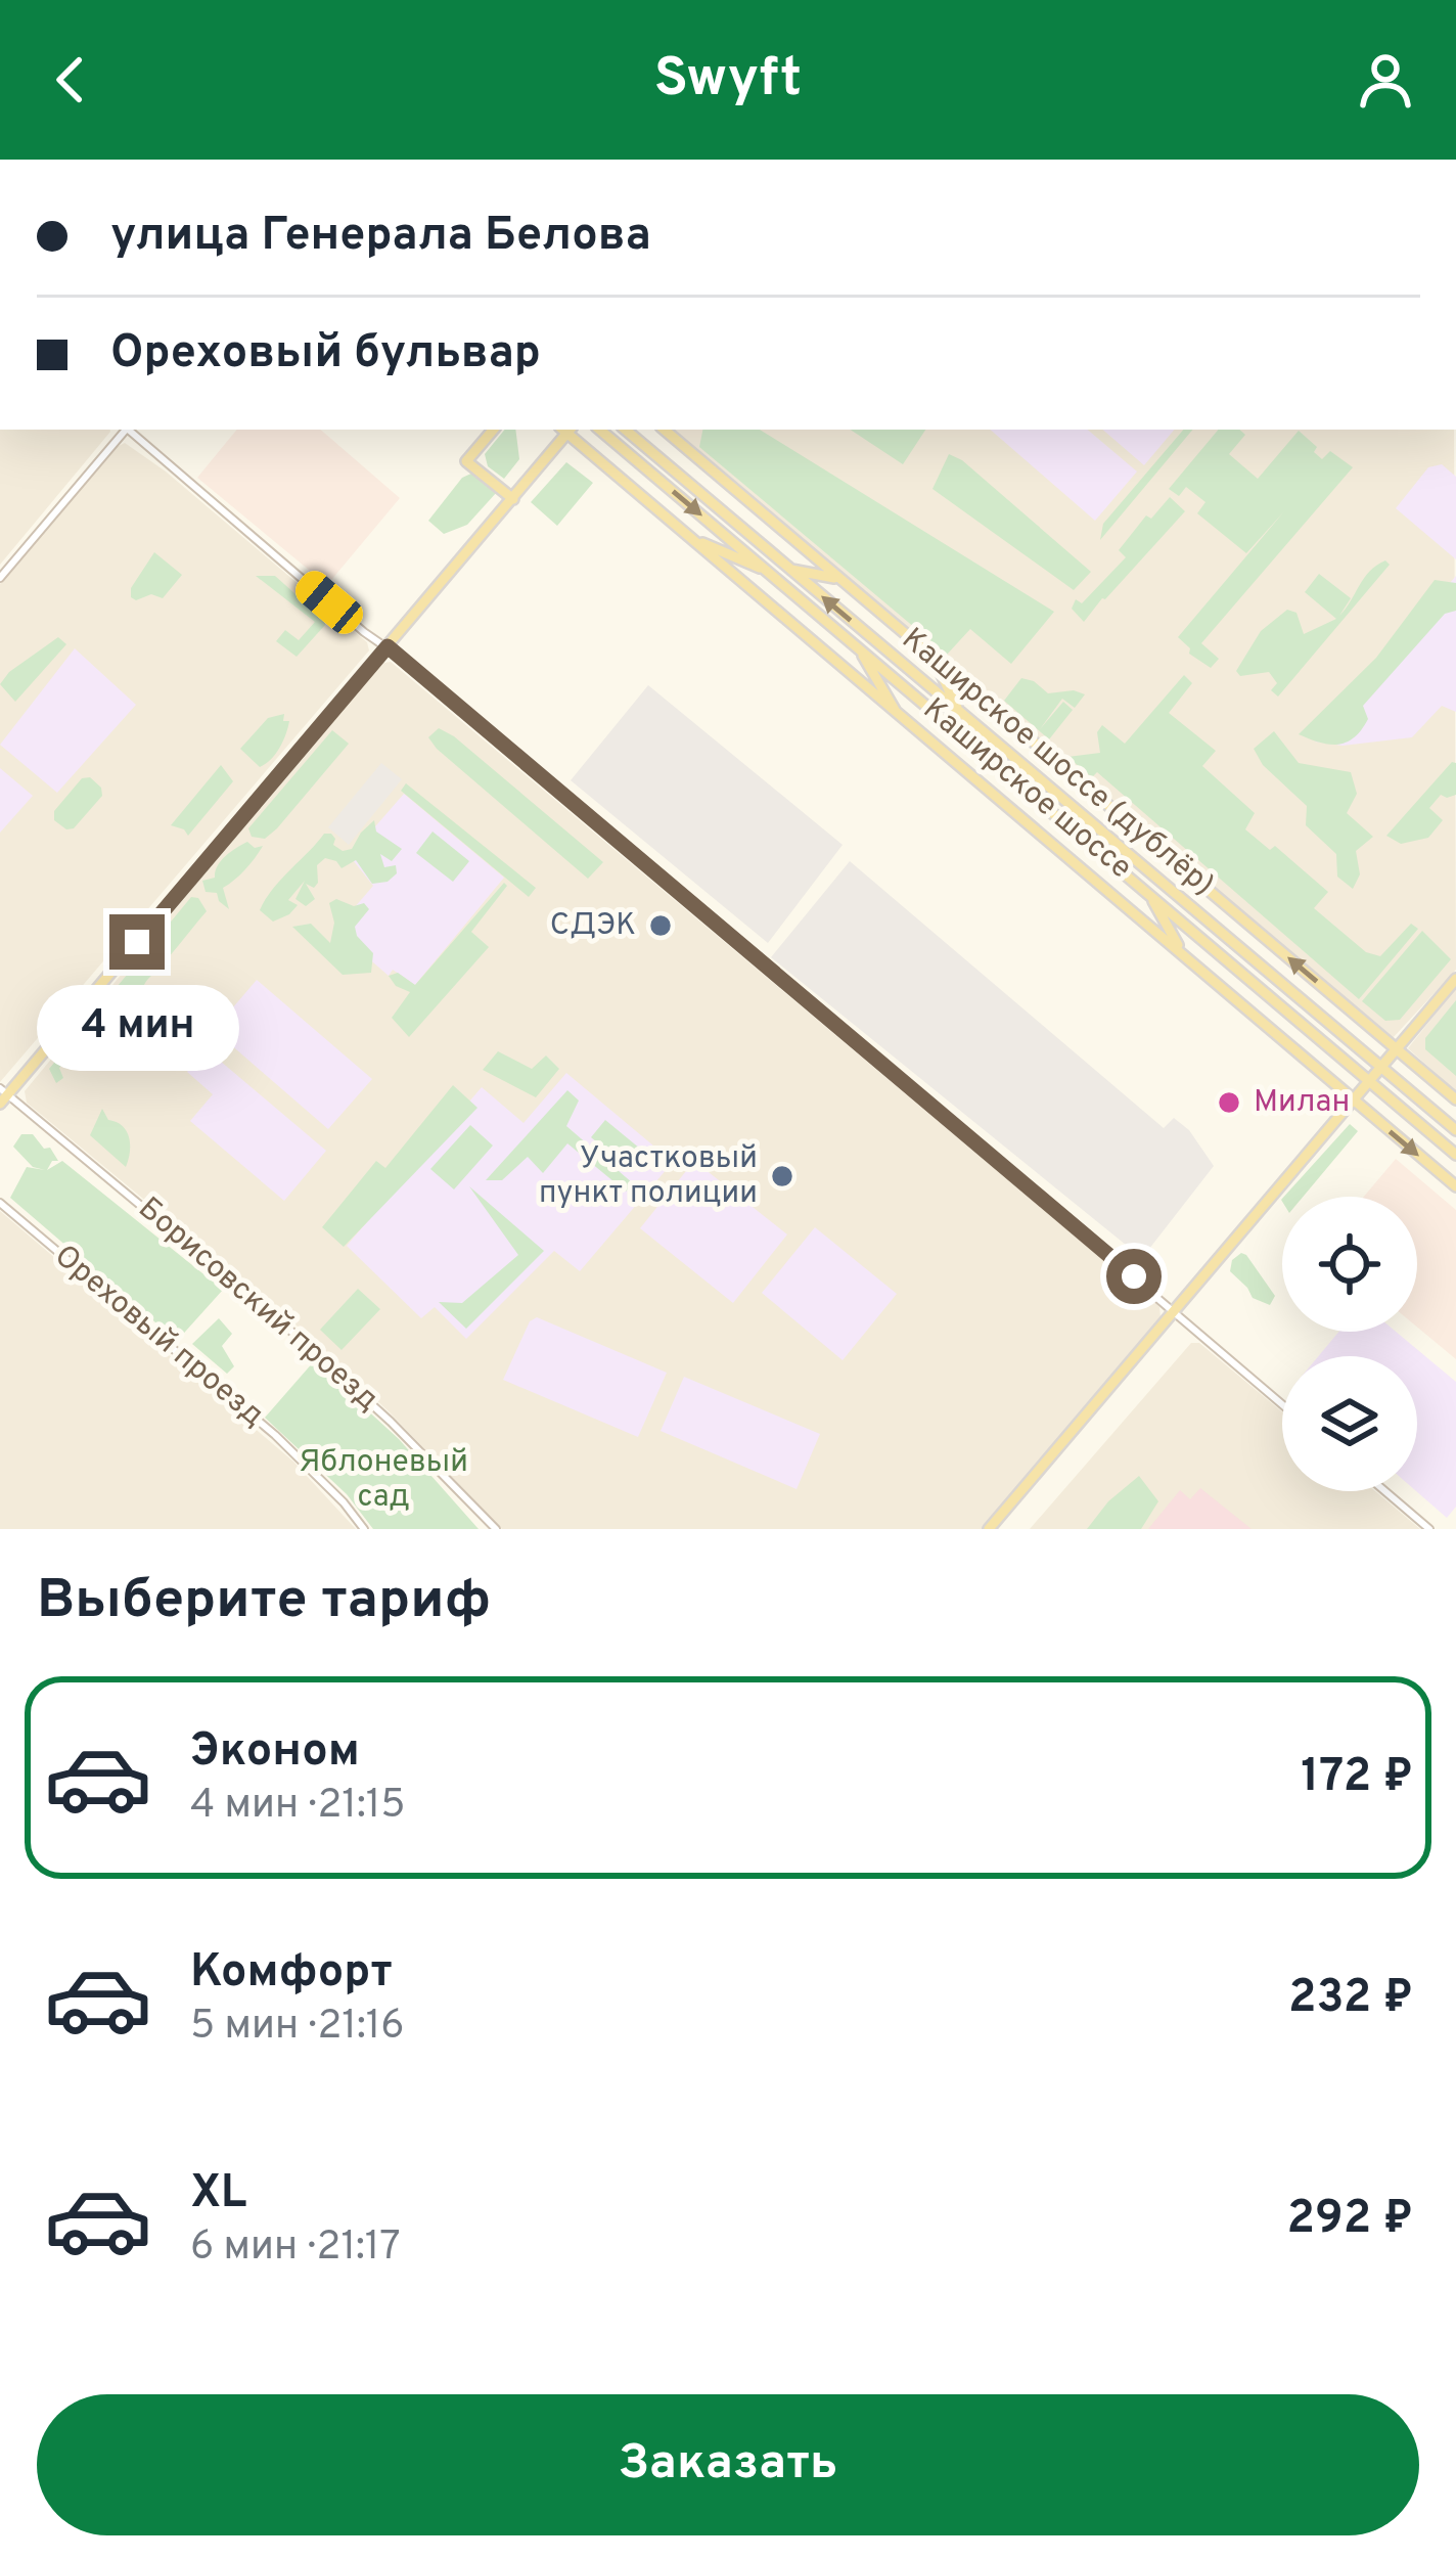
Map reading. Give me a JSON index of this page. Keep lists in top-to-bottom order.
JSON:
{
  "streets": {
    "main road": ["Каширское шоссе (дублёр)", "Каширское шоссе"],
    "street": ["Борисовский проезд", "Ореховый проезд"]
  },
  "parks": ["Яблоневый сад"],
  "places": ["СДЭК", "Милан", "Участковый пункт полиции"],
  "page": {
    "header": "Swyft",
    "banner": ["улица Генерала Белова", "Ореховый бульвар"],
    "bubble": "4 мин",
    "heading": "Выберите тариф",
    "list": [
      {
        "name": "Эконом",
        "note": "4 мин · 21:15",
        "value": "172 ₽"
      },
      {
        "name": "Комфорт",
        "note": "5 мин · 21:16",
        "value": "232 ₽"
      },
      {
        "name": "XL",
        "note": "6 мин · 21:17",
        "value": "292 ₽"
      }
    ],
    "buttons": "Заказать"
  }
}
